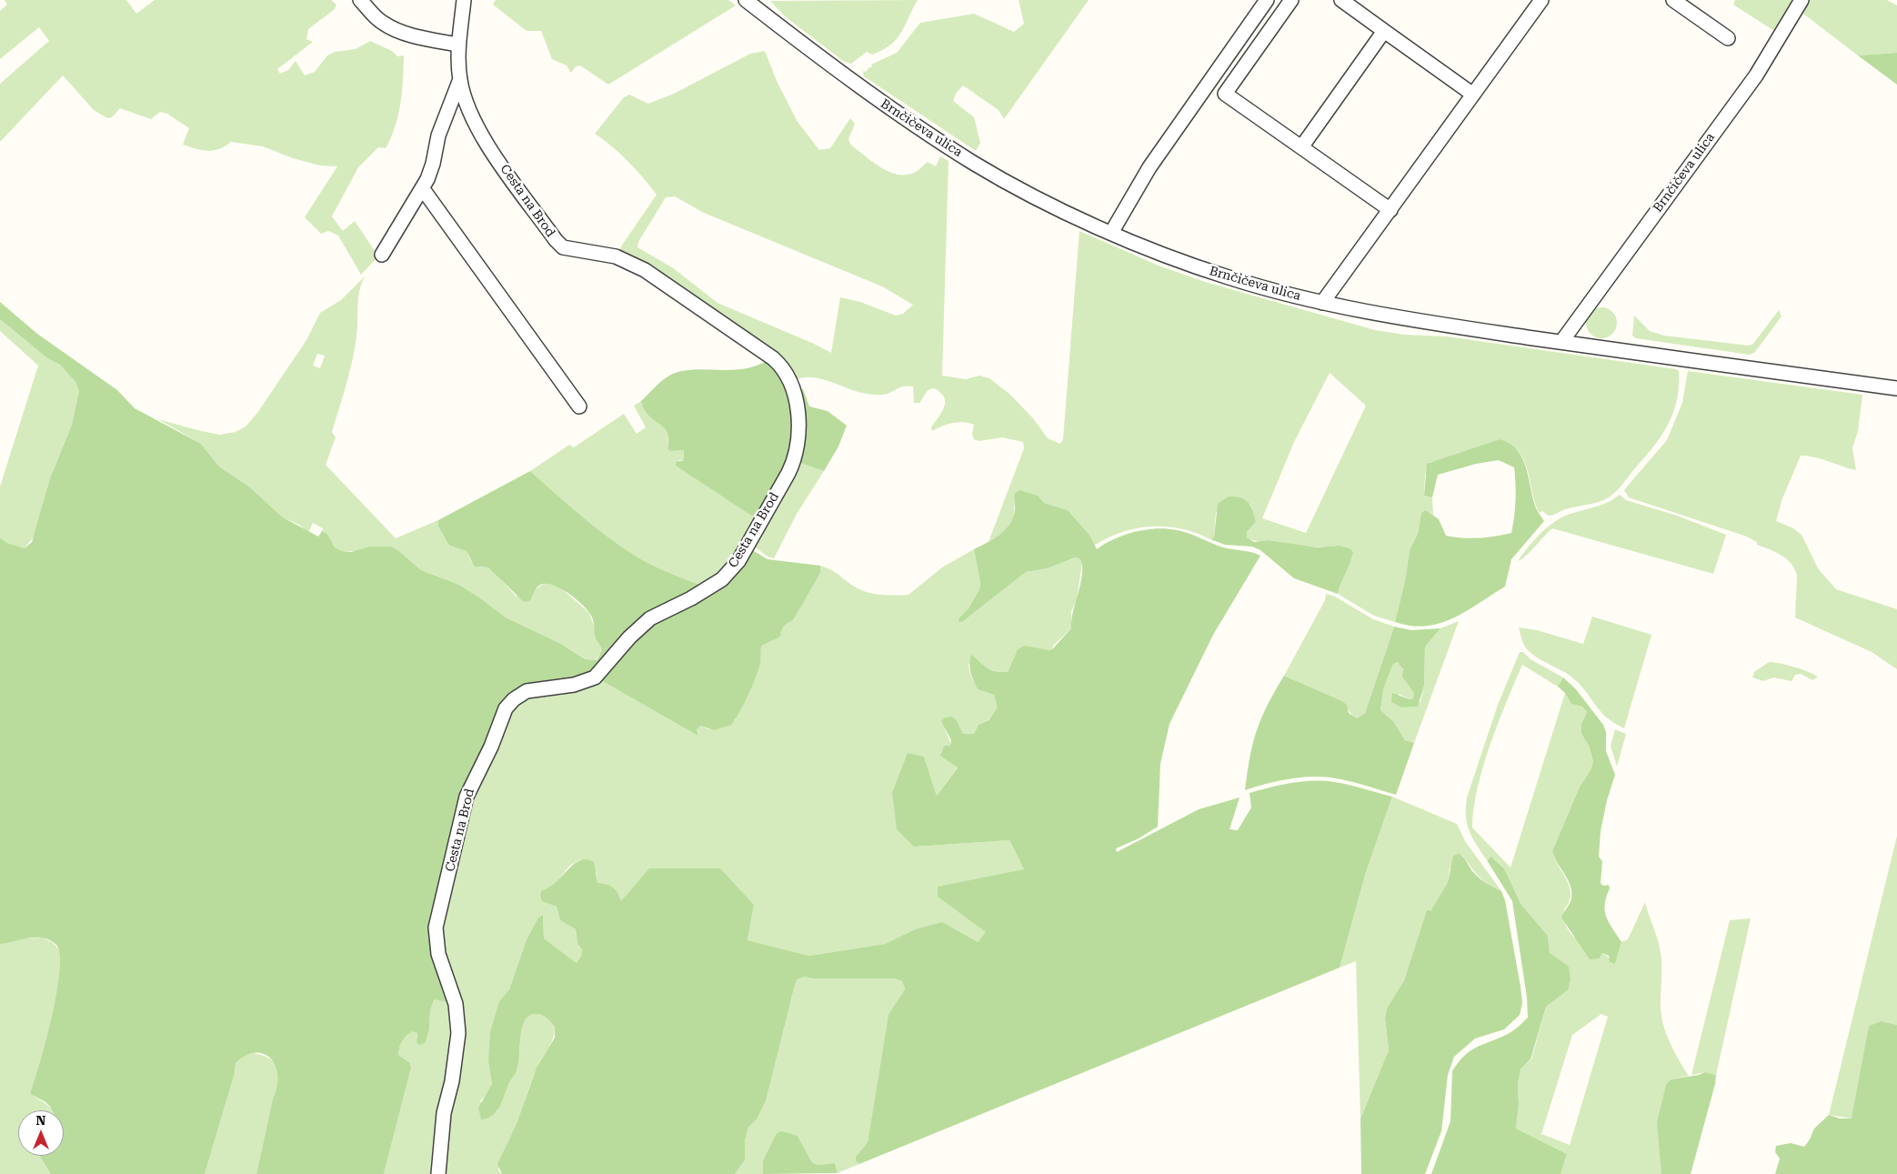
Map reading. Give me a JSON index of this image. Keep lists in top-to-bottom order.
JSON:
{
  "streets": {
    "street": ["Brnčičeva ulica", "Cesta na Brod"]
  },
  "north": "top"
}
